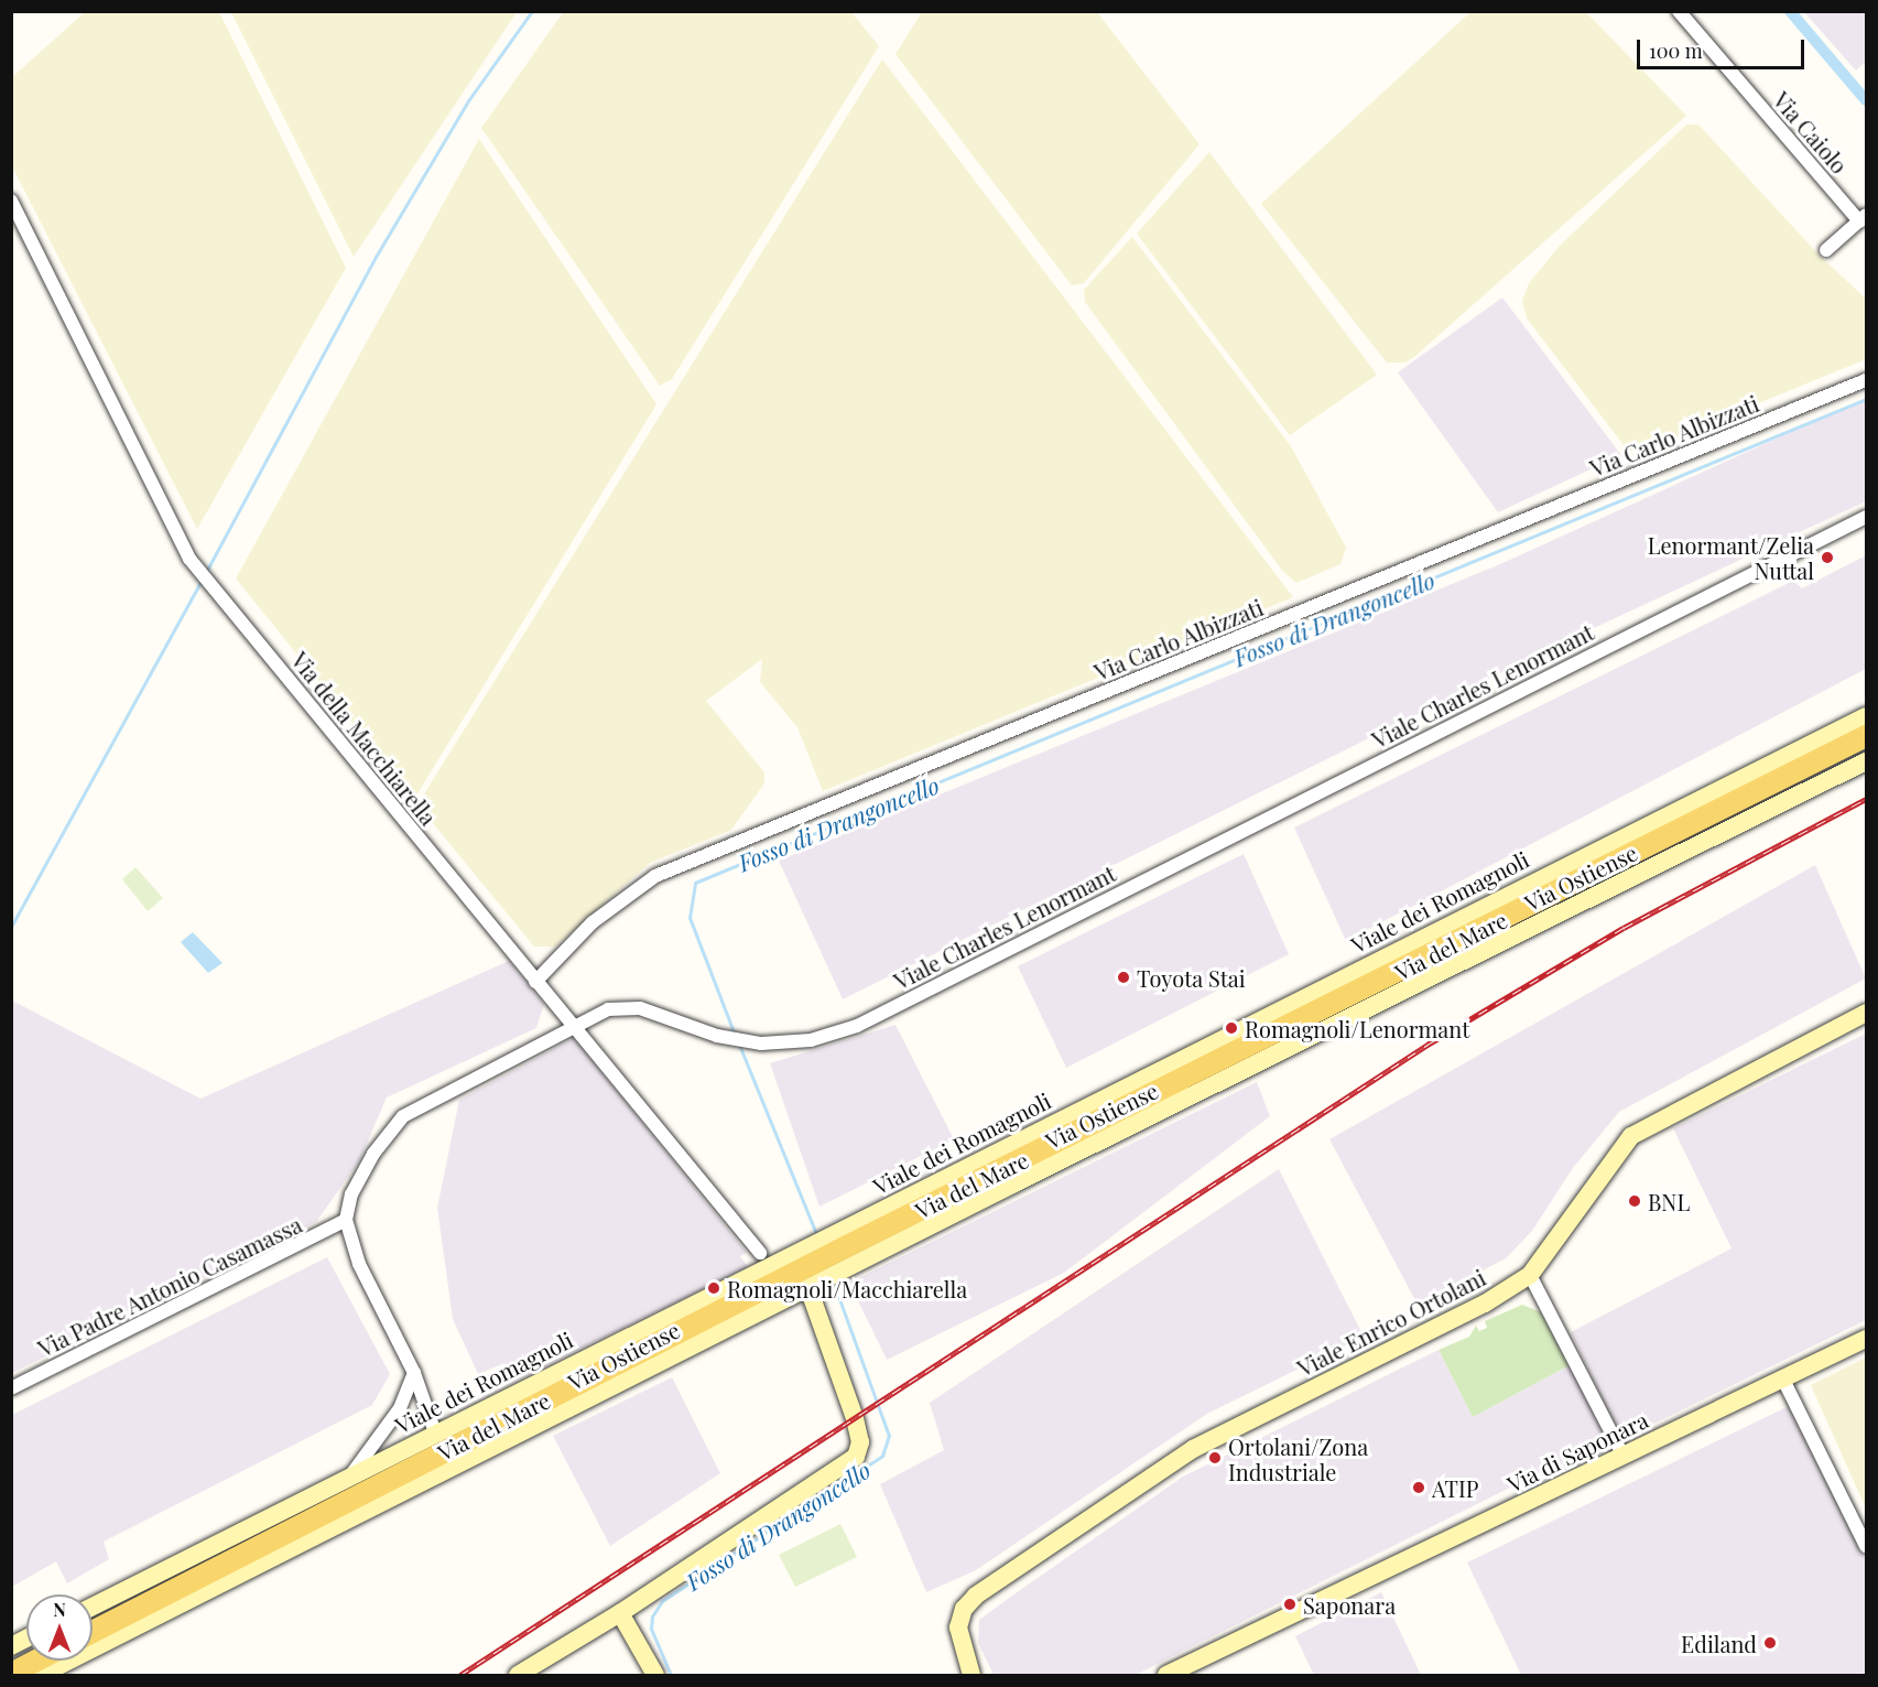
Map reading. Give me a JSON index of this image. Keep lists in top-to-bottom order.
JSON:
{
  "streets": {
    "main road": [
      "Via Ostiense",
      "Viale dei Romagnoli",
      "Via del Mare",
      "Viale Enrico Ortolani",
      "Via di Saponara"
    ],
    "street": [
      "Via Caiolo",
      "Via Carlo Albizzati",
      "Viale Charles Lenormant",
      "Via della Macchiarella",
      "Via Padre Antonio Casamassa"
    ]
  },
  "crossings": [
    ["Via Carlo Albizzati", "Via della Macchiarella"],
    ["Viale Charles Lenormant", "Via della Macchiarella"],
    ["Viale Charles Lenormant", "Via Padre Antonio Casamassa"],
    ["Via Ostiense", "Viale dei Romagnoli"],
    ["Via Ostiense", "Via del Mare"],
    ["Viale dei Romagnoli", "Via del Mare"]
  ],
  "water": ["Fosso di Drangoncello"],
  "places": [
    "Lenormant/Zelia Nuttal",
    "Toyota Stai",
    "Romagnoli/Lenormant",
    "BNL",
    "Romagnoli/Macchiarella",
    "Ortolani/Zona Industriale",
    "ATIP",
    "Saponara",
    "Ediland"
  ],
  "scale_bar": "100 m",
  "north": "top"
}
